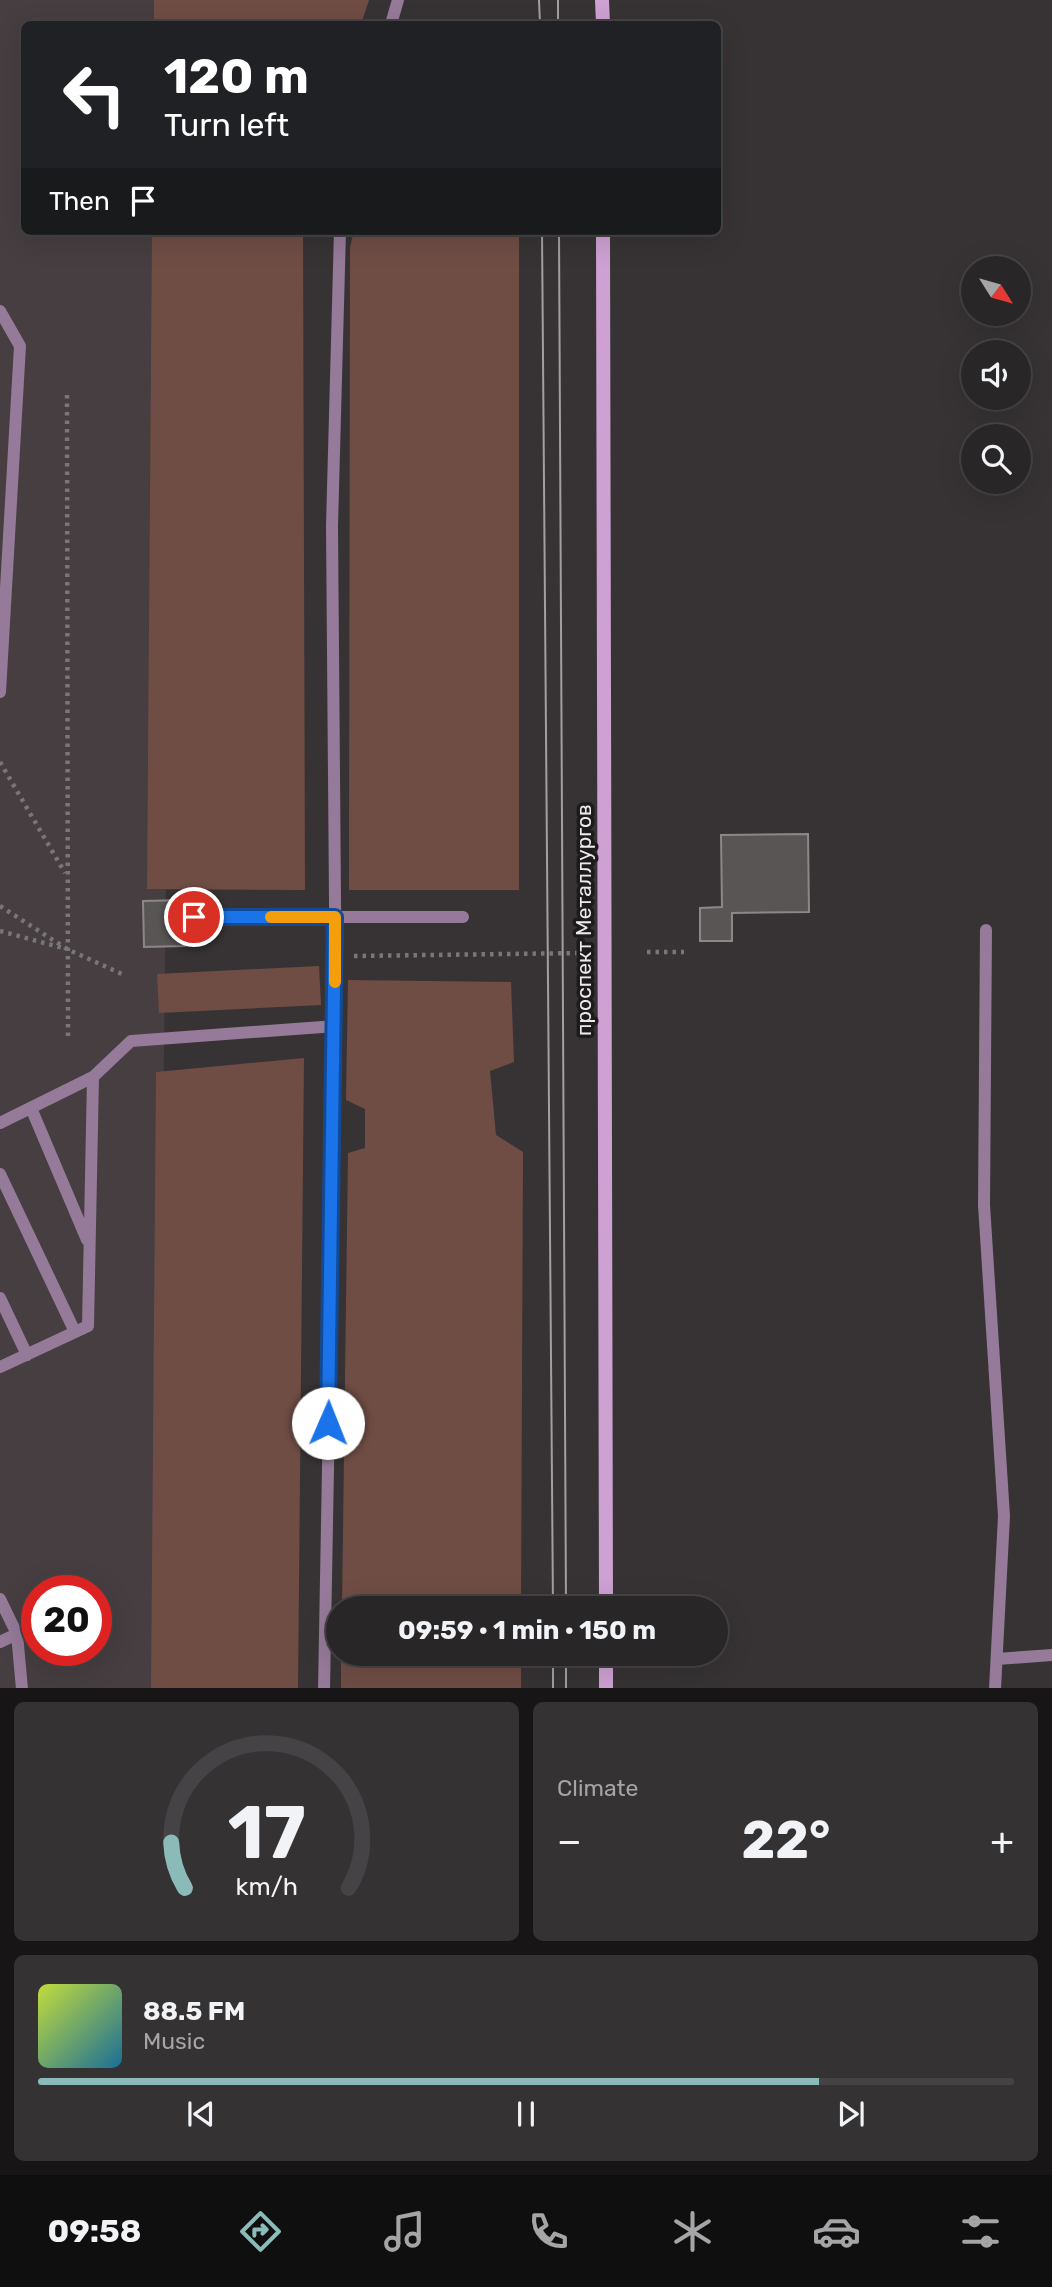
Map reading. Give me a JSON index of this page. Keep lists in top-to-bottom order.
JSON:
{
  "streets": {
    "street": ["проспект Металлургов"]
  },
  "north": "bottom right",
  "page": {
    "turn": ["120 m", "Turn left"],
    "then": "Then",
    "limit": "20",
    "trip": "09:59 · 1 min · 150 m",
    "tile": "Climate",
    "heat": ["−", "22°", "+"],
    "song": ["88.5 FM", "Music"],
    "tabs": "09:58",
    "gauge": ["17", "km/h"]
  }
}
